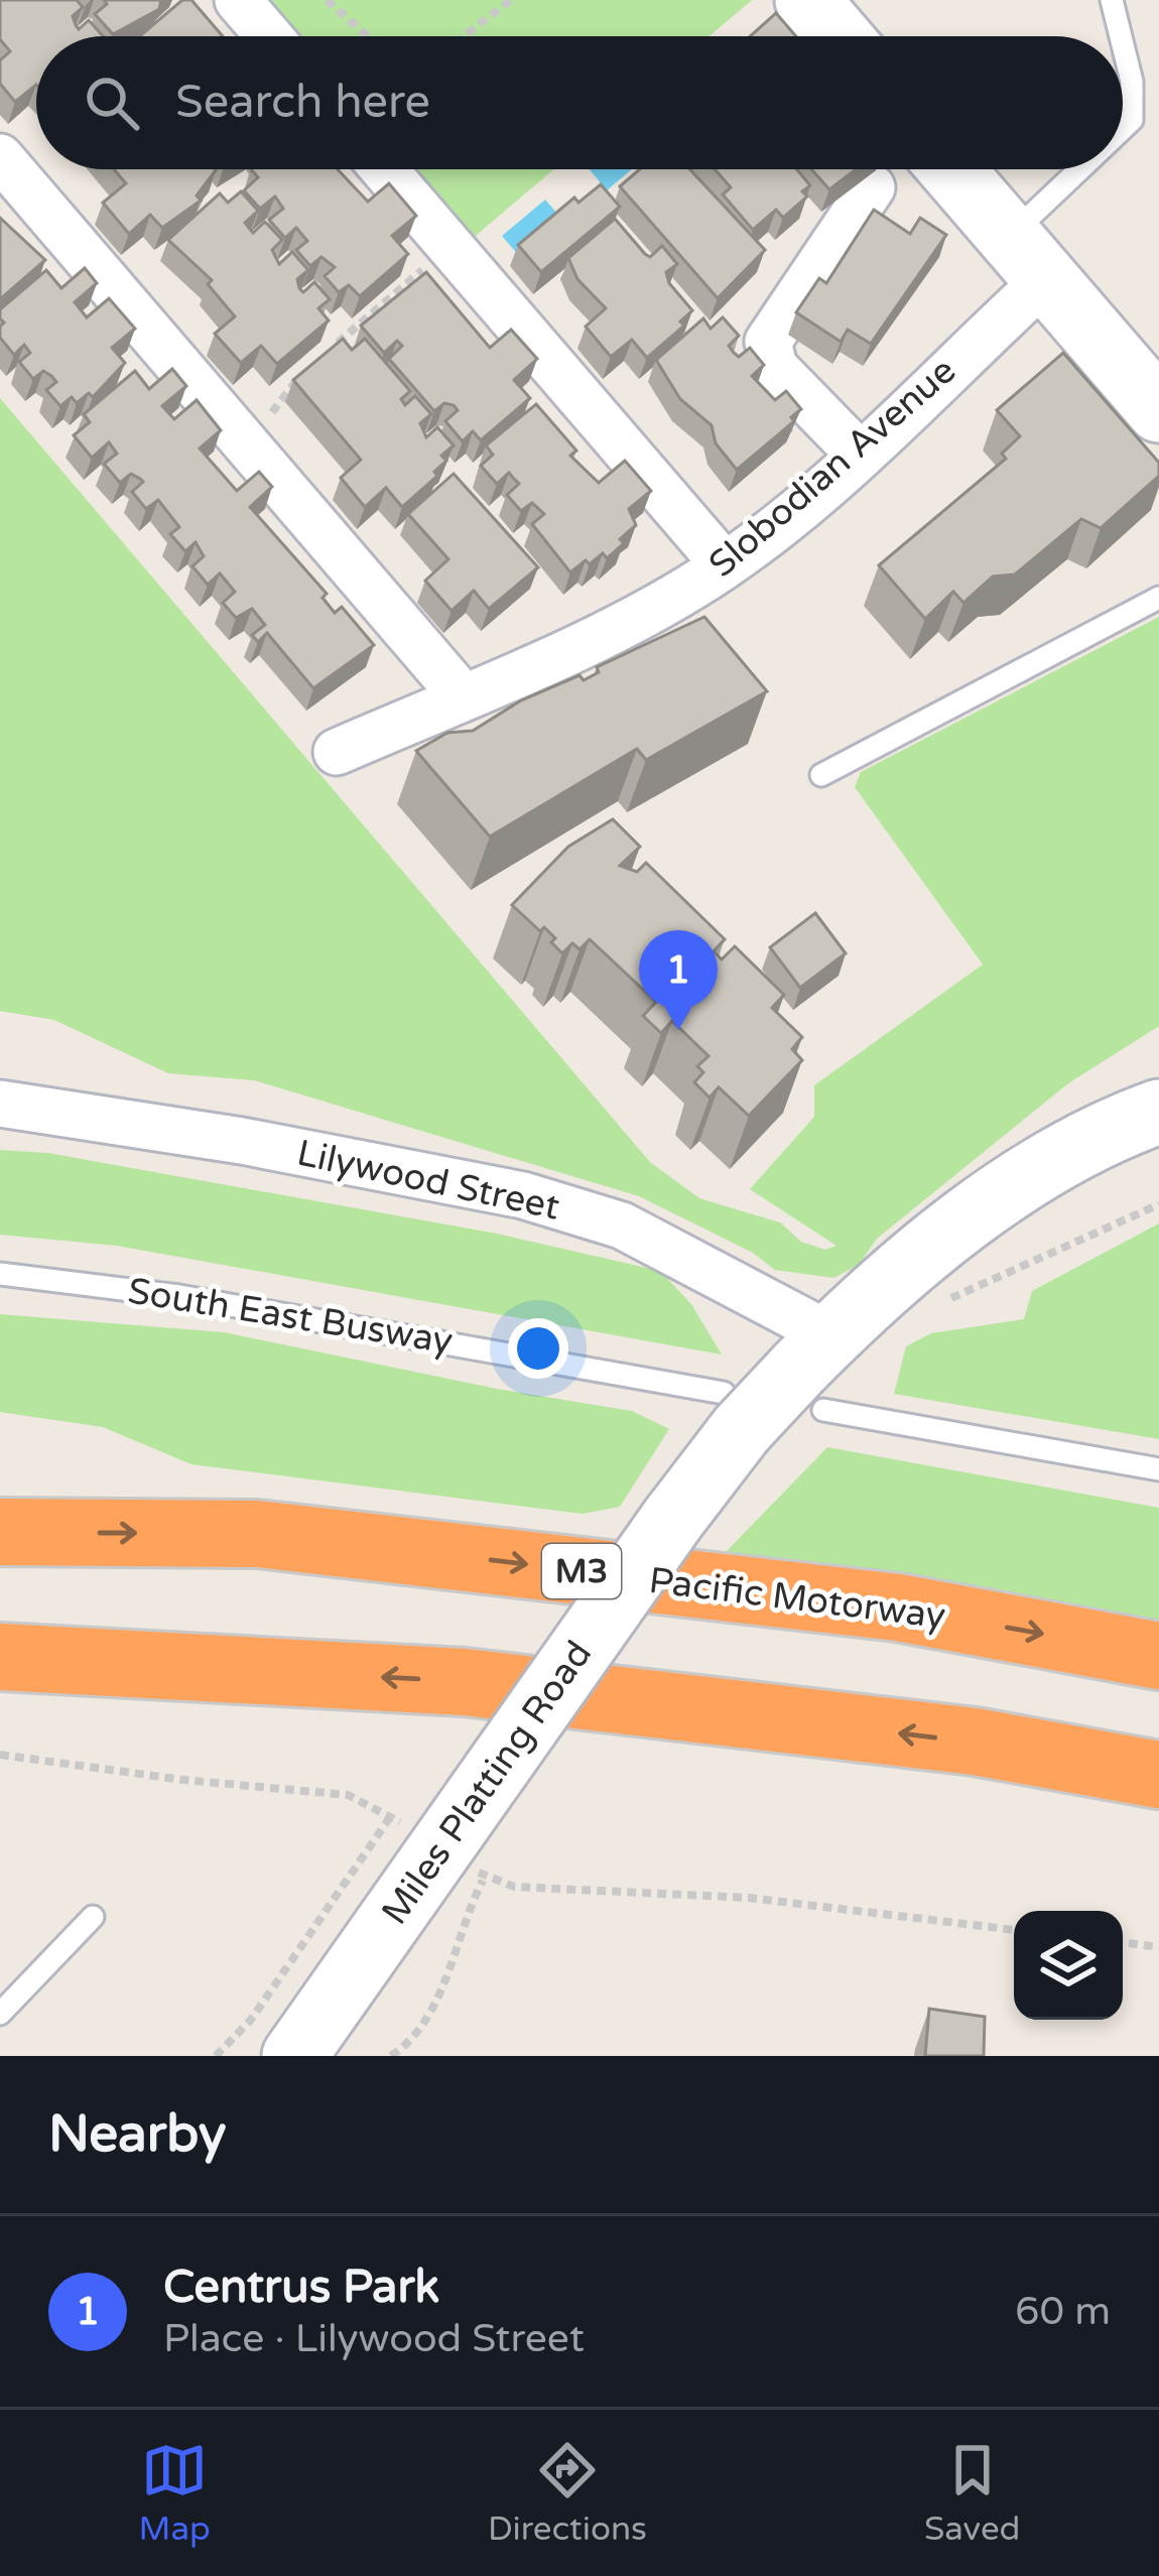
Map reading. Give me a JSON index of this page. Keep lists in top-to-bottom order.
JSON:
{
  "streets": {
    "highway": ["M3", "Pacific Motorway"],
    "main road": ["Miles Platting Road"],
    "street": ["Slobodian Avenue", "Lilywood Street"],
    "lane": ["South East Busway"]
  },
  "crossings": [
    ["Lilywood Street", "Miles Platting Road"],
    ["South East Busway", "Miles Platting Road"]
  ],
  "page": {
    "search": "Search here",
    "pins": "1",
    "heading": "Nearby",
    "list": [
      {
        "mark": "1",
        "name": "Centrus Park",
        "note": "Place · Lilywood Street",
        "value": "60 m"
      }
    ],
    "nav": ["Map", "Directions", "Saved"]
  }
}
